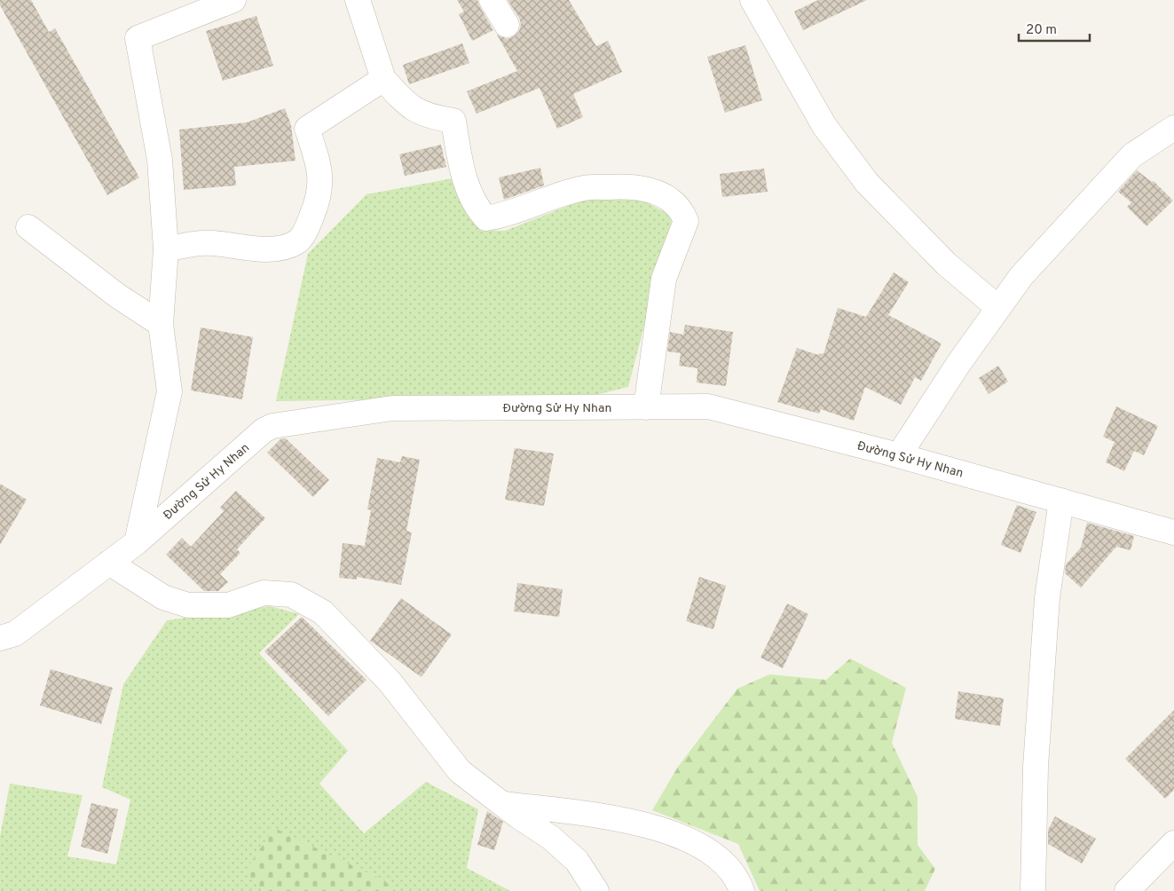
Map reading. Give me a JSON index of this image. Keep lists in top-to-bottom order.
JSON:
{
  "streets": {
    "street": ["Đường Sử Hy Nhan"]
  },
  "scale_bar": "20 m"
}
